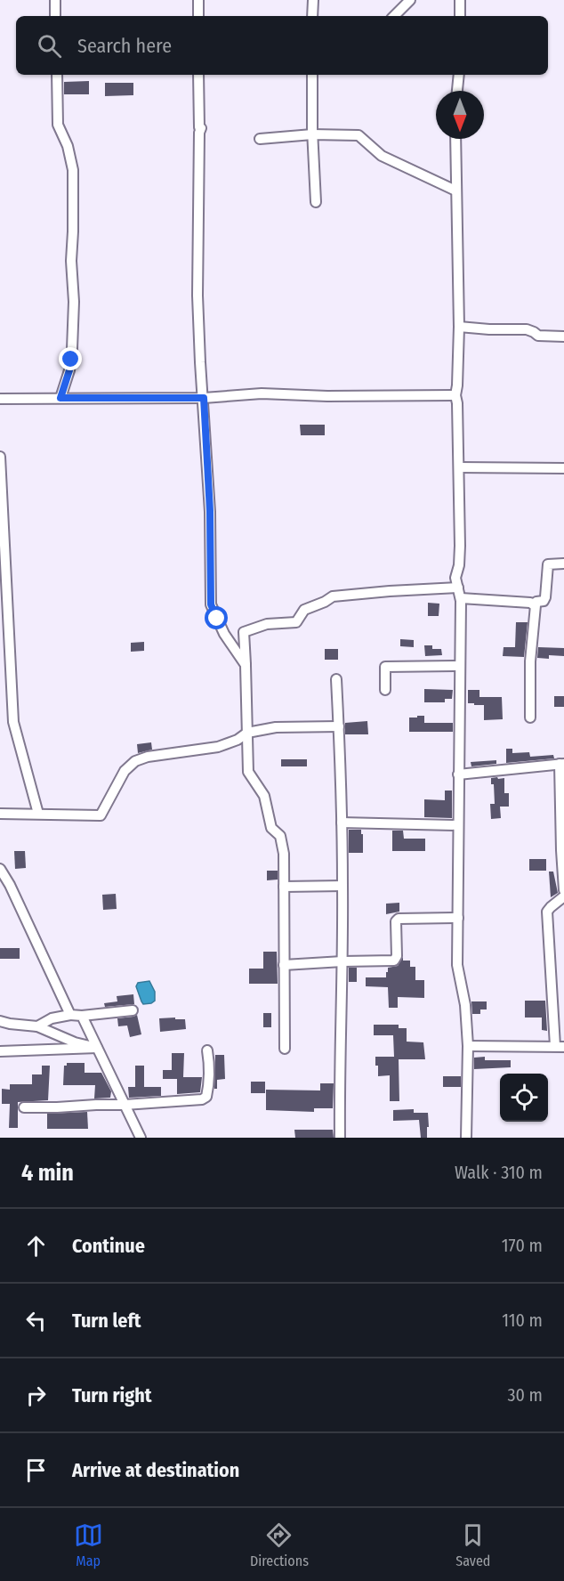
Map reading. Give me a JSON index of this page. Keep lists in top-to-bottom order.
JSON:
{
  "north": "bottom",
  "page": {
    "search": "Search here",
    "heading": ["4 min", "Walk · 310 m"],
    "list": [
      ["Continue", "170 m"],
      ["Turn left", "110 m"],
      ["Turn right", "30 m"],
      "Arrive at destination"
    ],
    "nav": ["Map", "Directions", "Saved"]
  }
}
